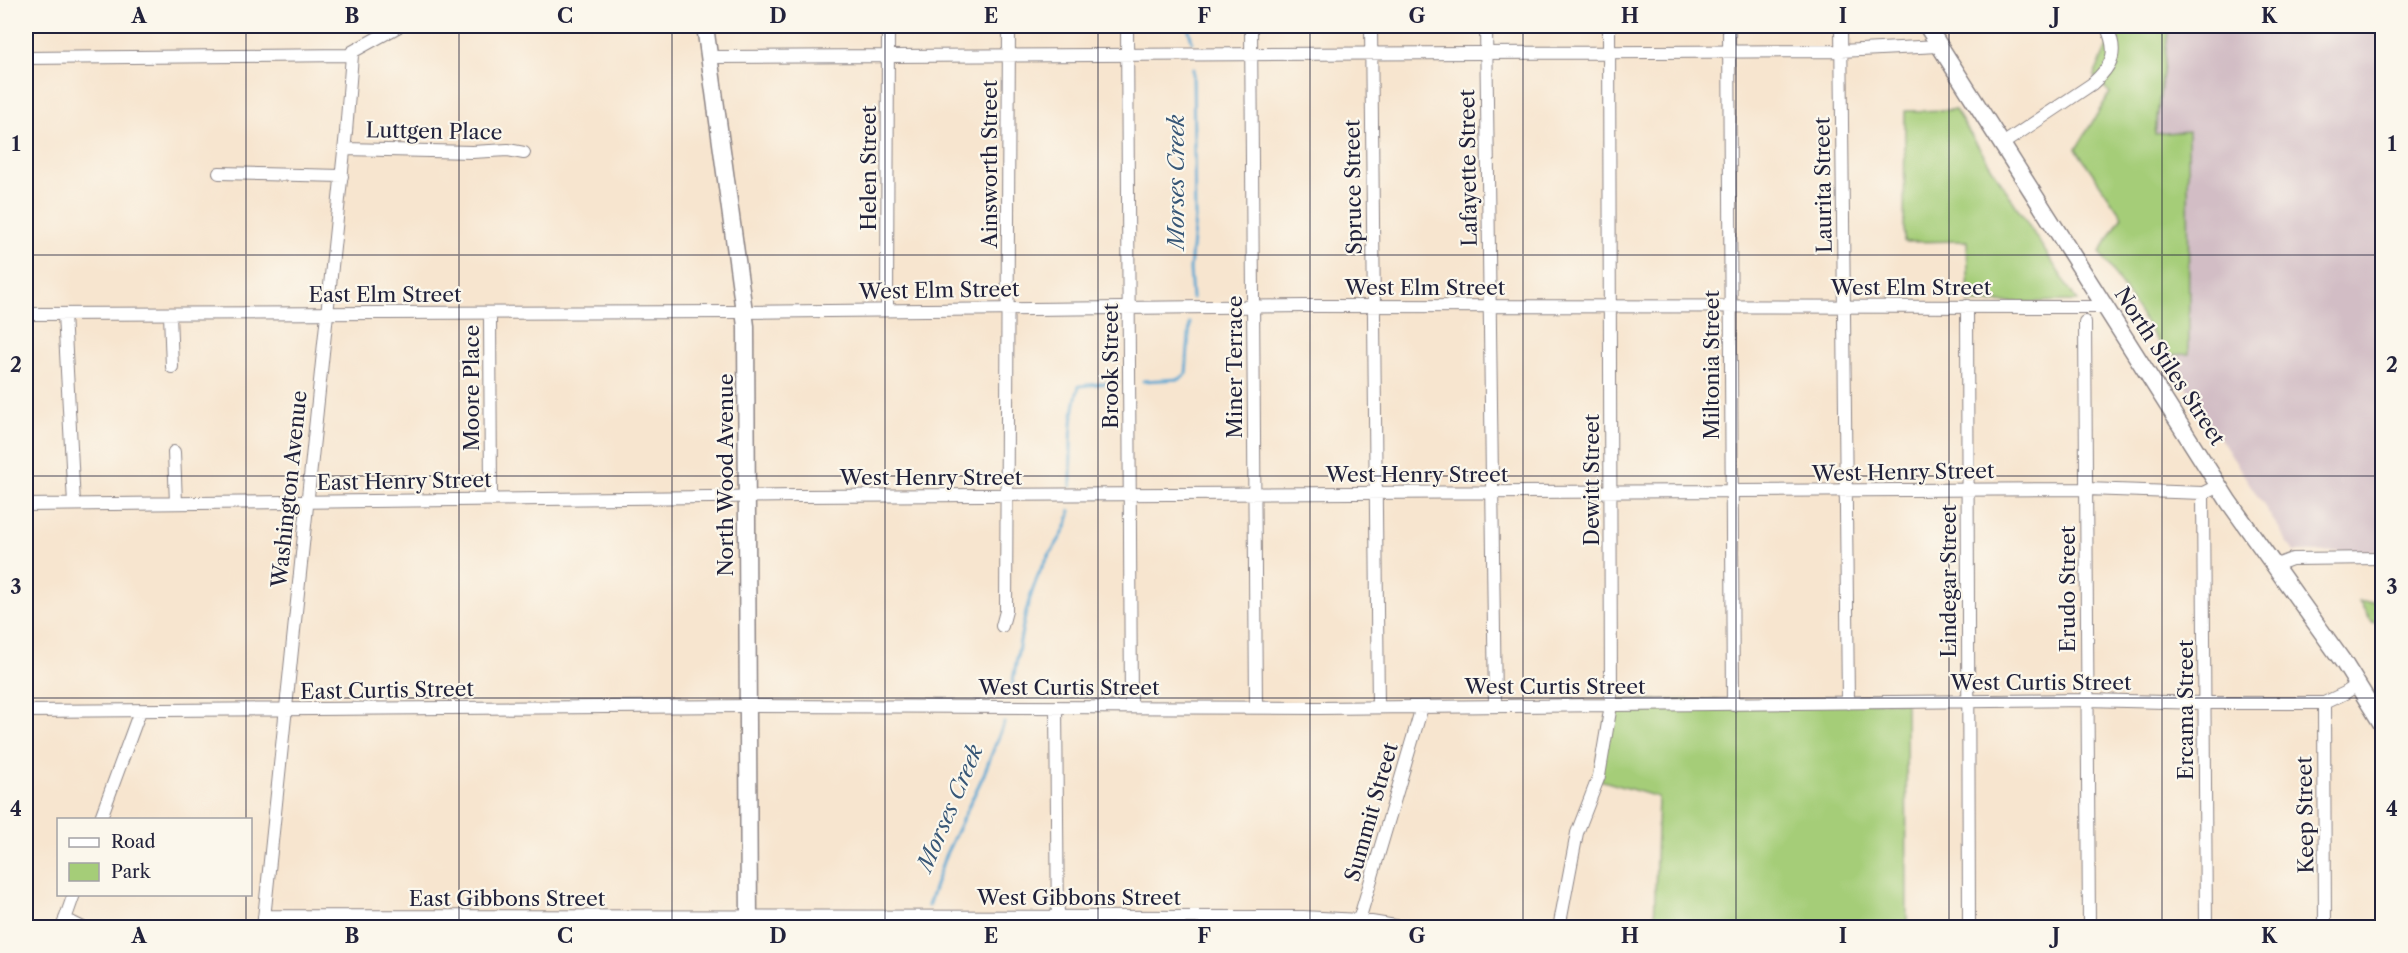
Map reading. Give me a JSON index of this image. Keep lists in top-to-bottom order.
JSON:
{
  "streets": {
    "main road": ["North Stiles Street", "North Wood Avenue"],
    "street": [
      "Luttgen Place",
      "Ainsworth Street",
      "Helen Street",
      "Lafayette Street",
      "Laurita Street",
      "Spruce Street",
      "West Elm Street",
      "East Elm Street",
      "Miltonia Street",
      "Brook Street",
      "Miner Terrace",
      "Moore Place",
      "West Henry Street",
      "Dewitt Street",
      "East Henry Street",
      "Washington Avenue",
      "Lindegar Street",
      "Erudo Street",
      "West Curtis Street",
      "East Curtis Street",
      "Ercama Street",
      "Summit Street",
      "Keep Street",
      "West Gibbons Street",
      "East Gibbons Street"
    ]
  },
  "crossings": [
    ["Luttgen Place", "Washington Avenue"],
    ["Ainsworth Street", "West Elm Street"],
    ["Ainsworth Street", "West Henry Street"],
    ["Helen Street", "West Elm Street"],
    ["Lafayette Street", "West Elm Street"],
    ["Lafayette Street", "West Henry Street"],
    ["Lafayette Street", "West Curtis Street"],
    ["Laurita Street", "West Elm Street"],
    ["Laurita Street", "West Henry Street"],
    ["Laurita Street", "West Curtis Street"],
    ["Spruce Street", "West Elm Street"],
    ["Spruce Street", "West Henry Street"],
    ["Spruce Street", "West Curtis Street"],
    ["West Elm Street", "East Elm Street"],
    ["West Elm Street", "Miltonia Street"],
    ["West Elm Street", "Brook Street"],
    ["West Elm Street", "North Stiles Street"],
    ["West Elm Street", "Miner Terrace"],
    ["West Elm Street", "North Wood Avenue"],
    ["West Elm Street", "Dewitt Street"],
    ["West Elm Street", "Lindegar Street"],
    ["East Elm Street", "Moore Place"],
    ["East Elm Street", "North Wood Avenue"],
    ["East Elm Street", "Washington Avenue"],
    ["Miltonia Street", "West Henry Street"],
    ["Miltonia Street", "West Curtis Street"],
    ["Brook Street", "West Henry Street"],
    ["Brook Street", "West Curtis Street"],
    ["North Stiles Street", "West Curtis Street"],
    ["Miner Terrace", "West Henry Street"],
    ["Miner Terrace", "West Curtis Street"],
    ["Moore Place", "East Henry Street"],
    ["West Henry Street", "North Wood Avenue"],
    ["West Henry Street", "Dewitt Street"],
    ["West Henry Street", "East Henry Street"],
    ["West Henry Street", "Lindegar Street"],
    ["West Henry Street", "Erudo Street"],
    ["West Henry Street", "Ercama Street"],
    ["North Wood Avenue", "East Henry Street"],
    ["North Wood Avenue", "West Curtis Street"],
    ["North Wood Avenue", "East Curtis Street"],
    ["North Wood Avenue", "West Gibbons Street"],
    ["North Wood Avenue", "East Gibbons Street"],
    ["Dewitt Street", "West Curtis Street"],
    ["East Henry Street", "Washington Avenue"],
    ["Washington Avenue", "East Curtis Street"],
    ["Washington Avenue", "East Gibbons Street"],
    ["Lindegar Street", "West Curtis Street"],
    ["Erudo Street", "West Curtis Street"],
    ["West Curtis Street", "East Curtis Street"],
    ["West Curtis Street", "Ercama Street"],
    ["West Curtis Street", "Summit Street"],
    ["West Curtis Street", "Keep Street"],
    ["Summit Street", "West Gibbons Street"],
    ["West Gibbons Street", "East Gibbons Street"]
  ],
  "water": ["Morses Creek"],
  "legend": ["Road", "Park"],
  "grid": {
    "columns": [
      "A",
      "B",
      "C",
      "D",
      "E",
      "F",
      "G",
      "H",
      "I",
      "J",
      "K"
    ],
    "rows": [
      "1",
      "2",
      "3",
      "4"
    ]
  }
}
